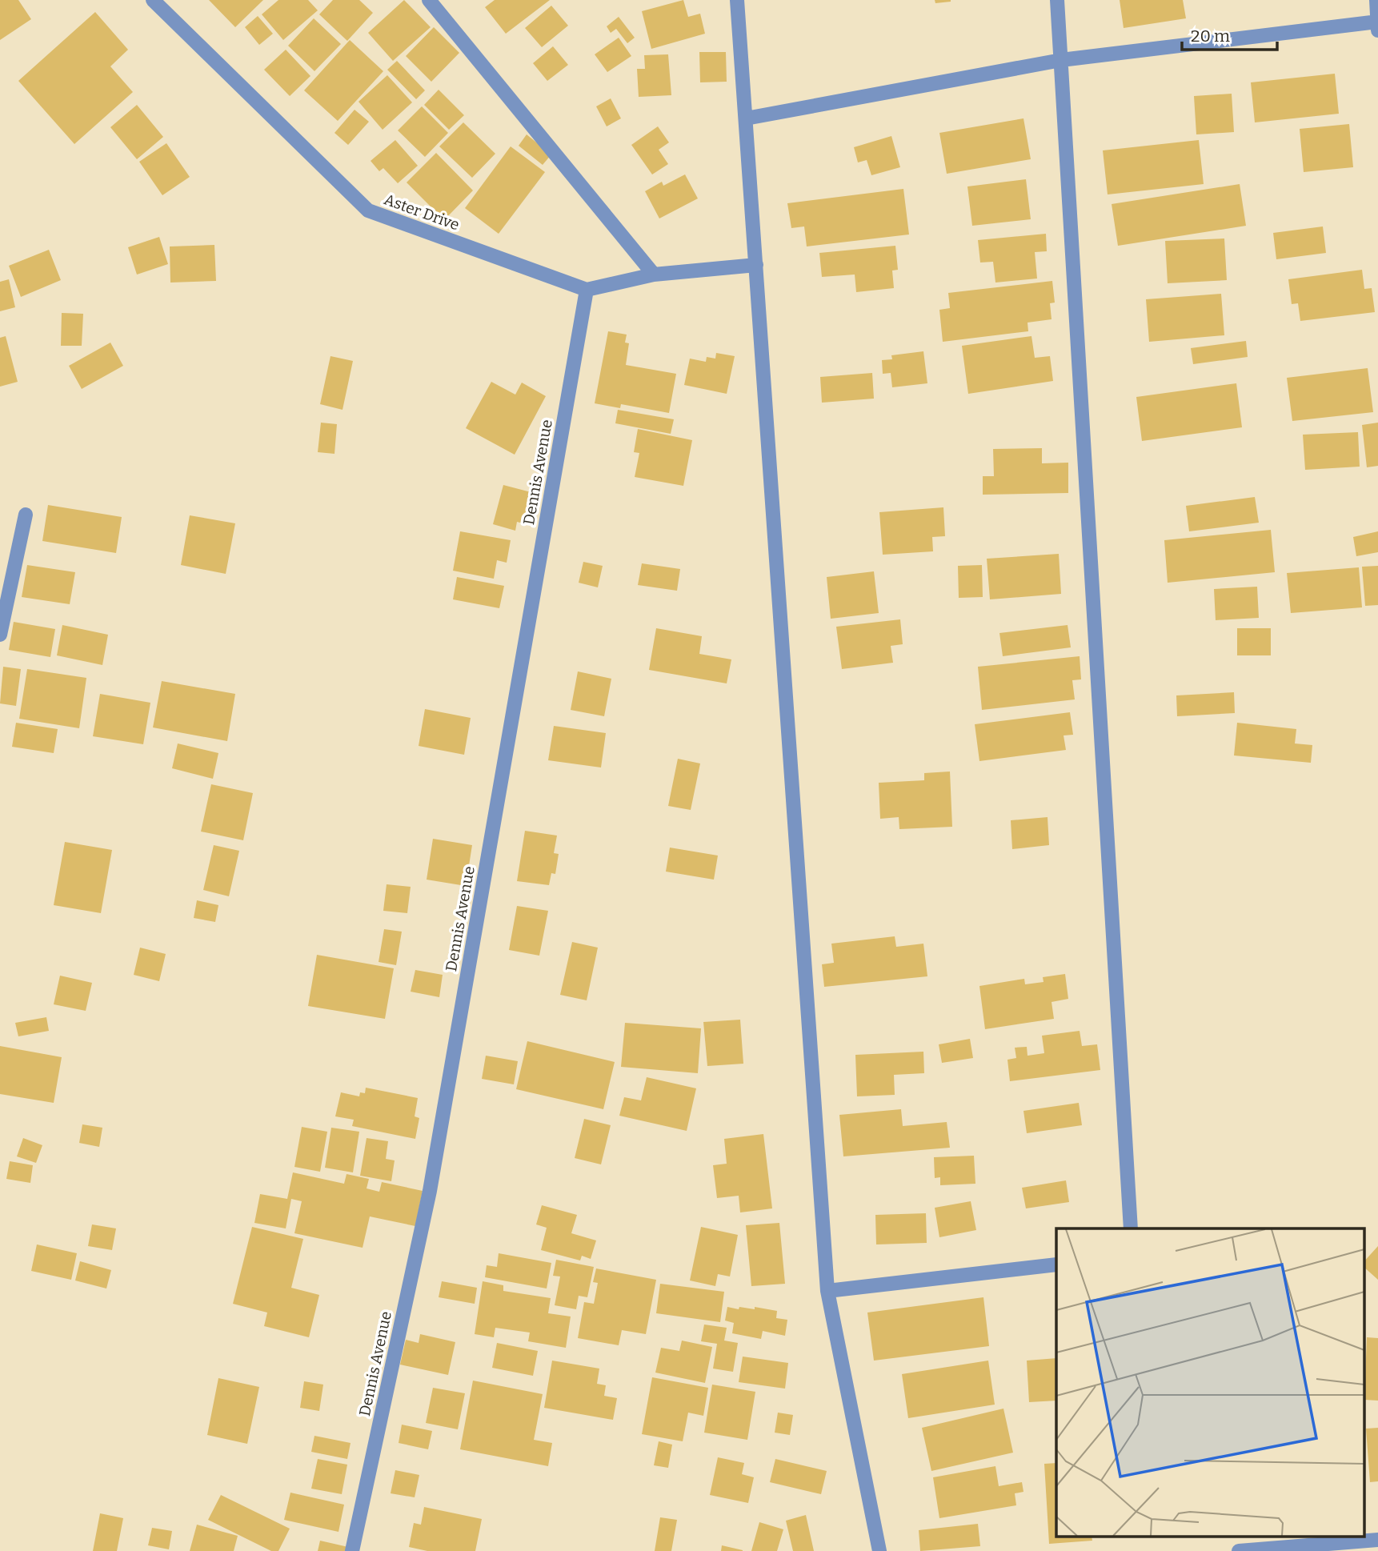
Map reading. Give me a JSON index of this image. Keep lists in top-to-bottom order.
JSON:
{
  "streets": {
    "street": ["Aster Drive", "Dennis Avenue"]
  },
  "crossings": [
    ["Aster Drive", "Dennis Avenue"]
  ],
  "scale_bar": "20 m"
}
